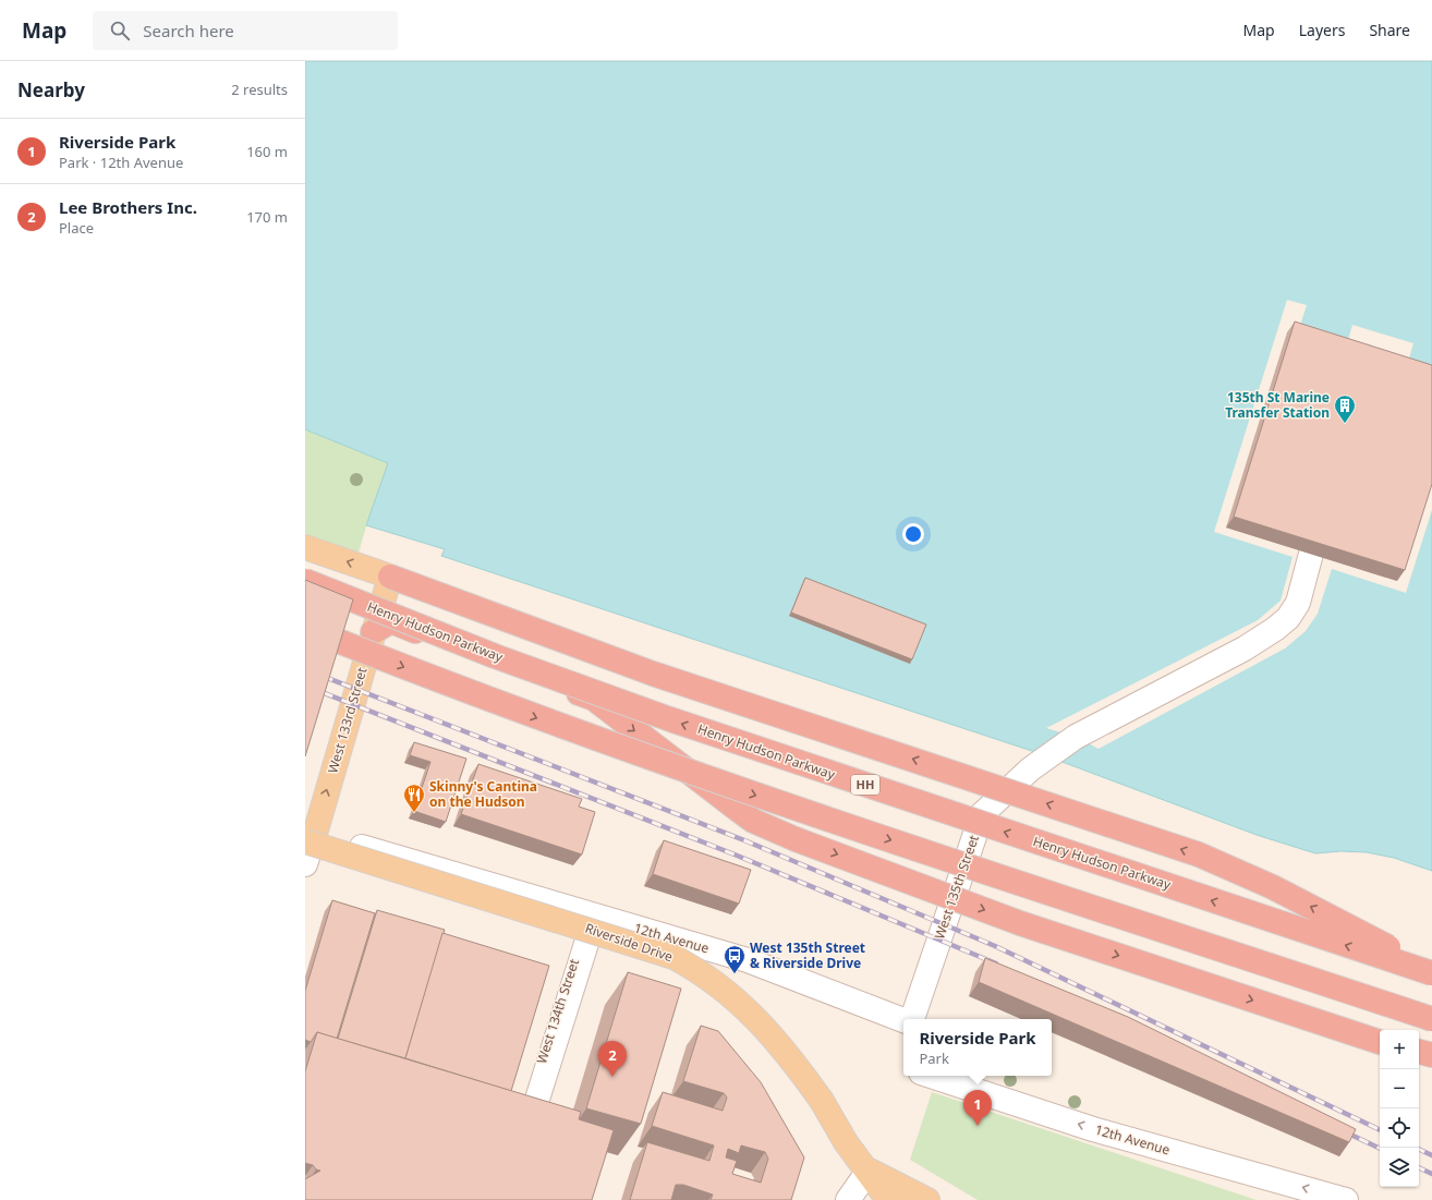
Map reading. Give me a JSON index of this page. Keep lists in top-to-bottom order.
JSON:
{
  "streets": {
    "highway": ["Henry Hudson Parkway", "HH"],
    "main road": ["West 133rd Street", "Riverside Drive"],
    "street": ["West 135th Street", "12th Avenue"]
  },
  "crossings": [
    ["West 133rd Street", "Riverside Drive"],
    ["12th Avenue", "Riverside Drive"]
  ],
  "one_way": ["West 133rd Street", "12th Avenue"],
  "places": {
    "building": ["135th St Marine Transfer Station"],
    "restaurant": ["Skinny's Cantina on the Hudson"],
    "bus stop": ["West 135th Street & Riverside Drive"]
  },
  "page": {
    "header": "Map",
    "search": "Search here",
    "nav": ["Map", "Layers", "Share"],
    "heading": ["Nearby", "2 results"],
    "list": [
      {
        "mark": "1",
        "name": "Riverside Park",
        "note": "Park · 12th Avenue",
        "value": "160 m"
      },
      {
        "mark": "2",
        "name": "Lee Brothers Inc.",
        "note": "Place",
        "value": "170 m"
      }
    ],
    "popup": ["Riverside Park", "Park"],
    "map_buttons": ["+", "−"],
    "pins": ["2", "1"]
  }
}
